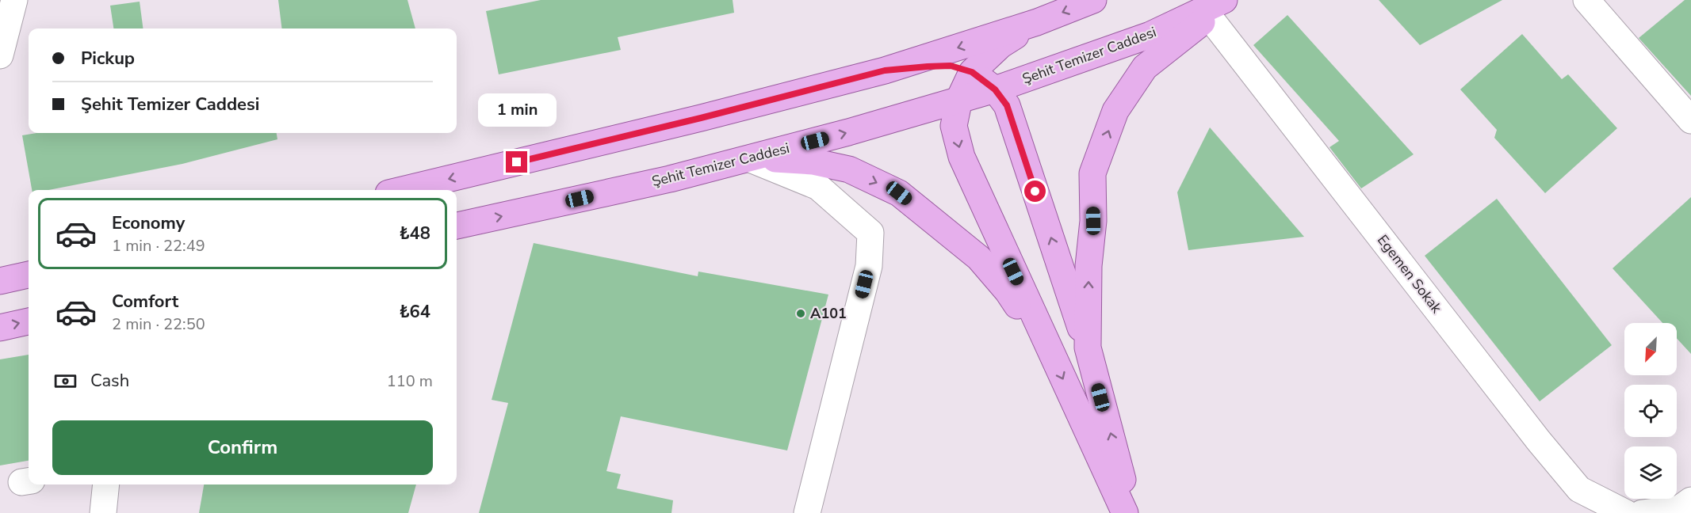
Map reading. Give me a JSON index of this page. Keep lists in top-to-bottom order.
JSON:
{
  "streets": {
    "main road": ["Şehit Temizer Caddesi"],
    "street": ["Egemen Sokak"]
  },
  "crossings": [
    ["Şehit Temizer Caddesi", "Egemen Sokak"]
  ],
  "places": ["A101"],
  "north": "bottom left",
  "page": {
    "banner": ["Pickup", "Şehit Temizer Caddesi"],
    "bubble": "1 min",
    "list": [
      {
        "name": "Economy",
        "note": "1 min · 22:49",
        "value": "₺48"
      },
      {
        "name": "Comfort",
        "note": "2 min · 22:50",
        "value": "₺64"
      }
    ],
    "pay": ["Cash", "110 m"],
    "buttons": "Confirm"
  }
}
